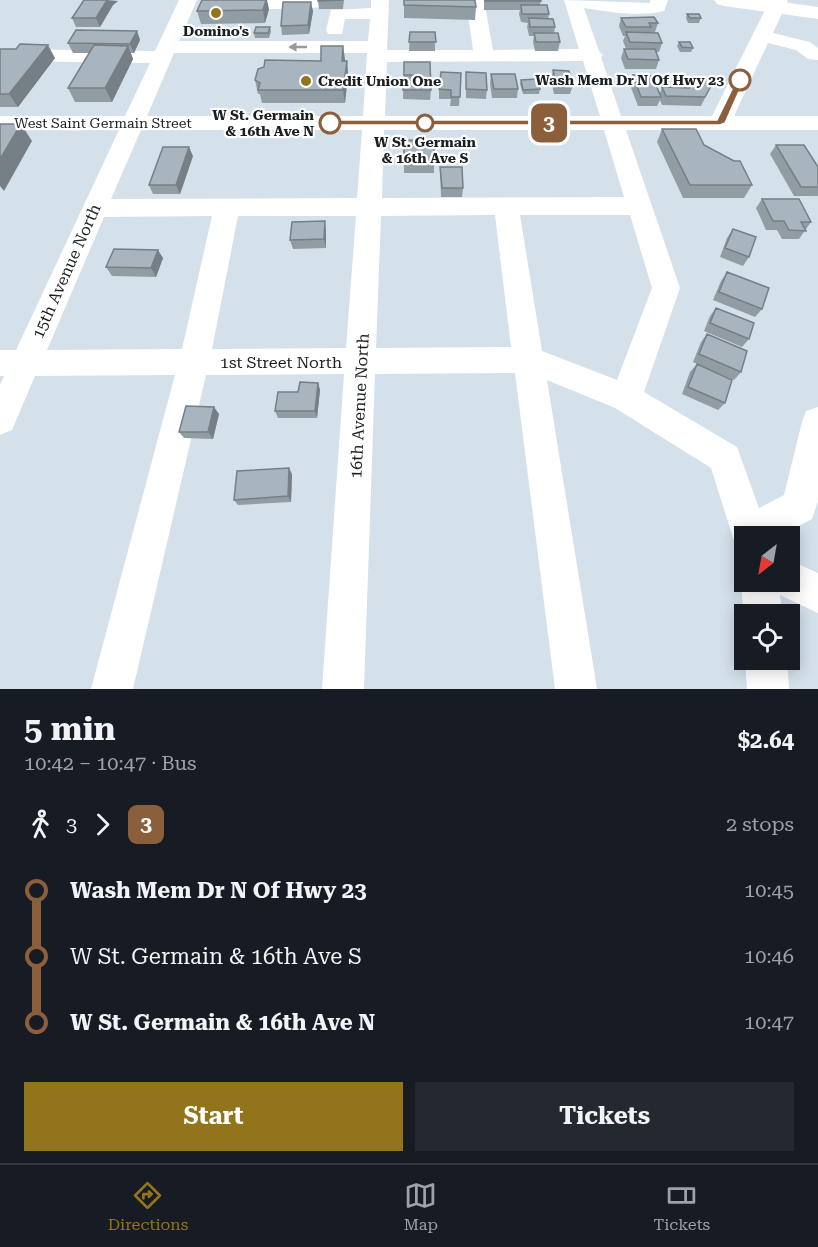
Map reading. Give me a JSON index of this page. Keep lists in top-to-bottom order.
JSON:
{
  "streets": {
    "street": [
      "West Saint Germain Street",
      "15th Avenue North",
      "1st Street North",
      "16th Avenue North"
    ]
  },
  "crossings": [
    ["West Saint Germain Street", "15th Avenue North"],
    ["West Saint Germain Street", "16th Avenue North"],
    ["15th Avenue North", "1st Street North"],
    ["1st Street North", "16th Avenue North"]
  ],
  "places": [
    "Domino's",
    "Wash Mem Dr N Of Hwy 23",
    "Credit Union One",
    "W St. Germain & 16th Ave N",
    "W St. Germain & 16th Ave S"
  ],
  "lines": ["bus line 3"],
  "north": "bottom left",
  "page": {
    "on_map": "3",
    "heading": ["5 min", "10:42 – 10:47 · Bus", "$2.64"],
    "legs": ["3", "3", "2 stops"],
    "list": [
      {
        "name": "Wash Mem Dr N Of Hwy 23",
        "value": "10:45"
      },
      {
        "name": "W St. Germain & 16th Ave S",
        "value": "10:46"
      },
      {
        "name": "W St. Germain & 16th Ave N",
        "value": "10:47"
      }
    ],
    "buttons": ["Start", "Tickets"],
    "tabs": ["Directions", "Map", "Tickets"]
  }
}
